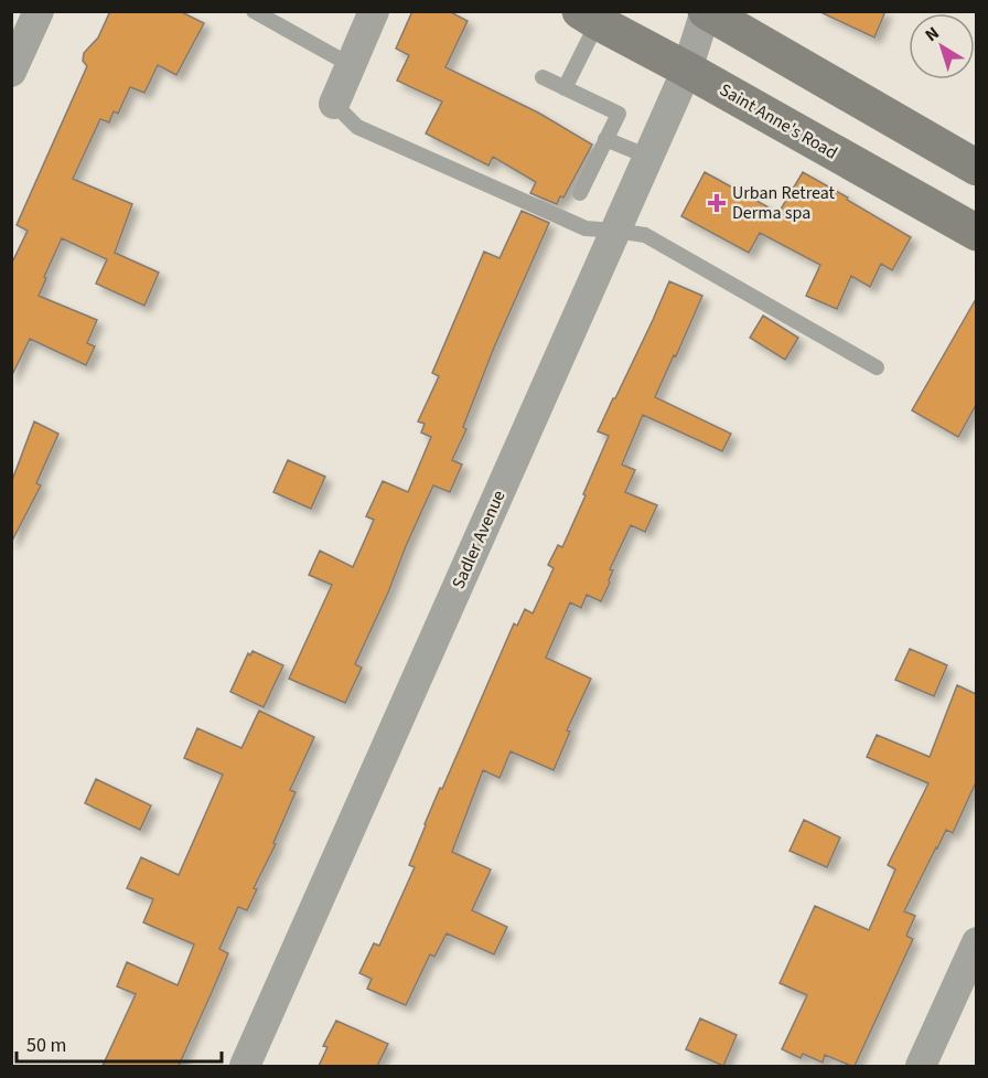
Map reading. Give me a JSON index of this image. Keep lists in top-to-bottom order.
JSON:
{
  "streets": {
    "main road": ["Saint Anne's Road"],
    "street": ["Sadler Avenue"]
  },
  "crossings": [
    ["Saint Anne's Road", "Sadler Avenue"]
  ],
  "places": {
    "health": ["Urban Retreat Derma spa"]
  },
  "scale_bar": "50 m",
  "north": "top left"
}
